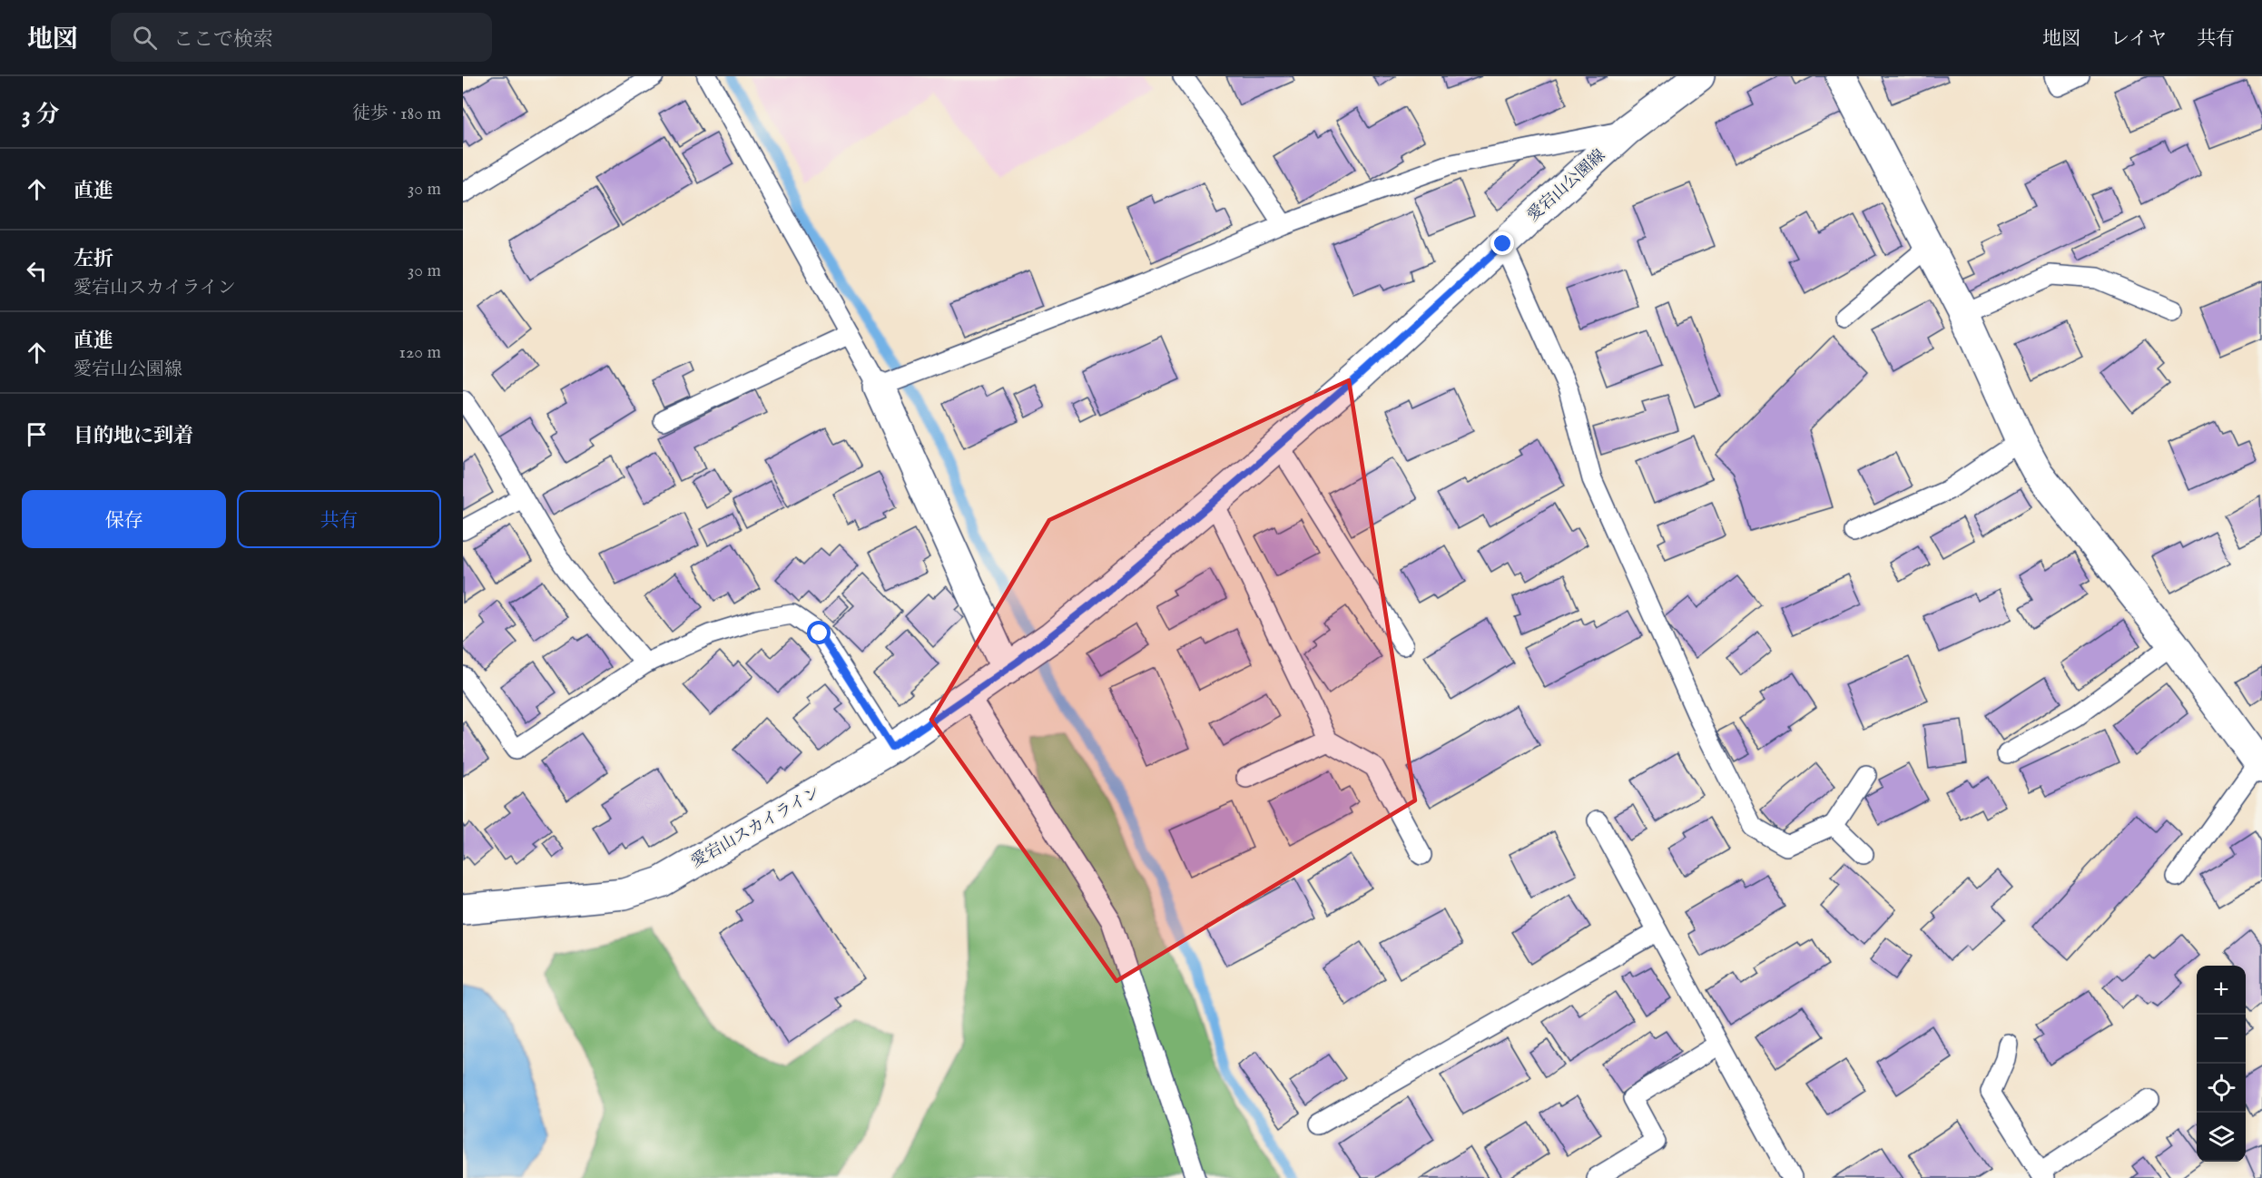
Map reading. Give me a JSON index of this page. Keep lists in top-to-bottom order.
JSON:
{
  "streets": {
    "main road": ["愛宕山公園線", "愛宕山スカイライン"]
  },
  "crossings": [
    ["愛宕山公園線", "愛宕山スカイライン"]
  ],
  "page": {
    "header": "地図",
    "search": "ここで検索",
    "nav": ["地図", "レイヤ", "共有"],
    "heading": ["3 分", "徒歩 · 180 m"],
    "list": [
      ["直進", "30 m"],
      ["左折", "愛宕山スカイライン", "30 m"],
      ["直進", "愛宕山公園線", "120 m"],
      "目的地に到着"
    ],
    "buttons": ["保存", "共有"],
    "map_buttons": ["+", "−"]
  }
}
